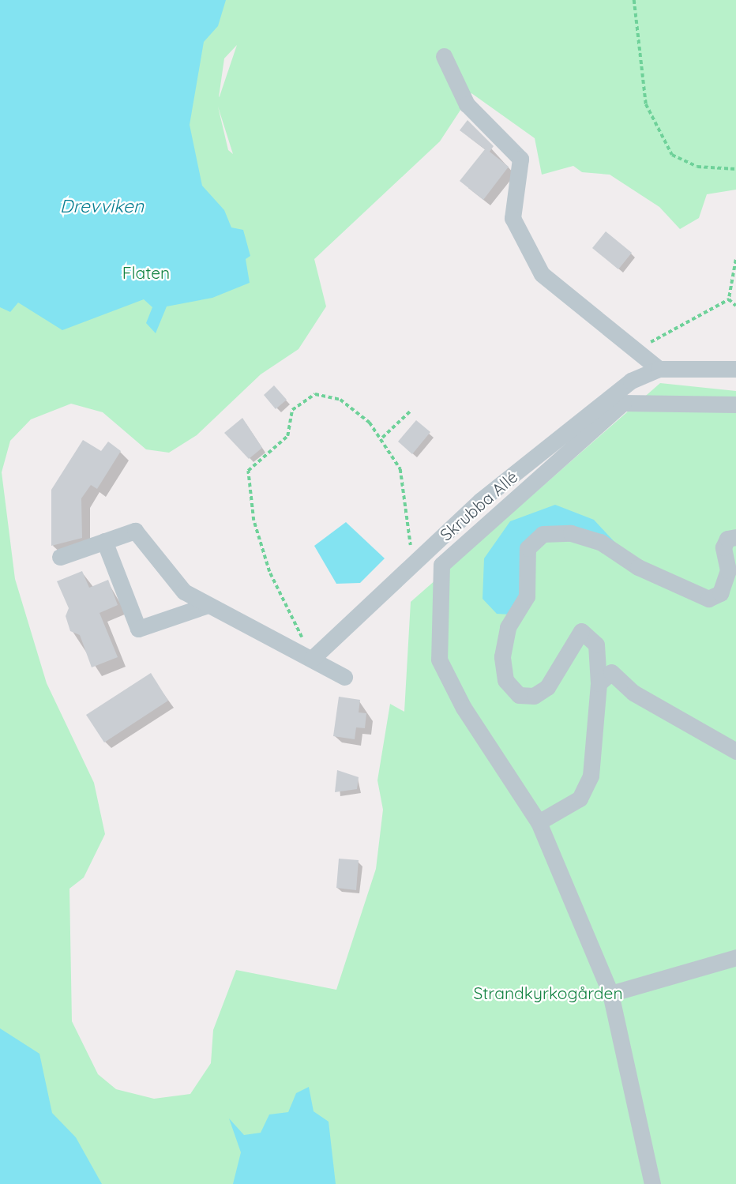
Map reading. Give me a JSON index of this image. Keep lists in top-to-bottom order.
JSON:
{
  "streets": {
    "street": ["Skrubba Allé"]
  },
  "water": ["Drevviken"],
  "parks": ["Flaten", "Strandkyrkogården"]
}
